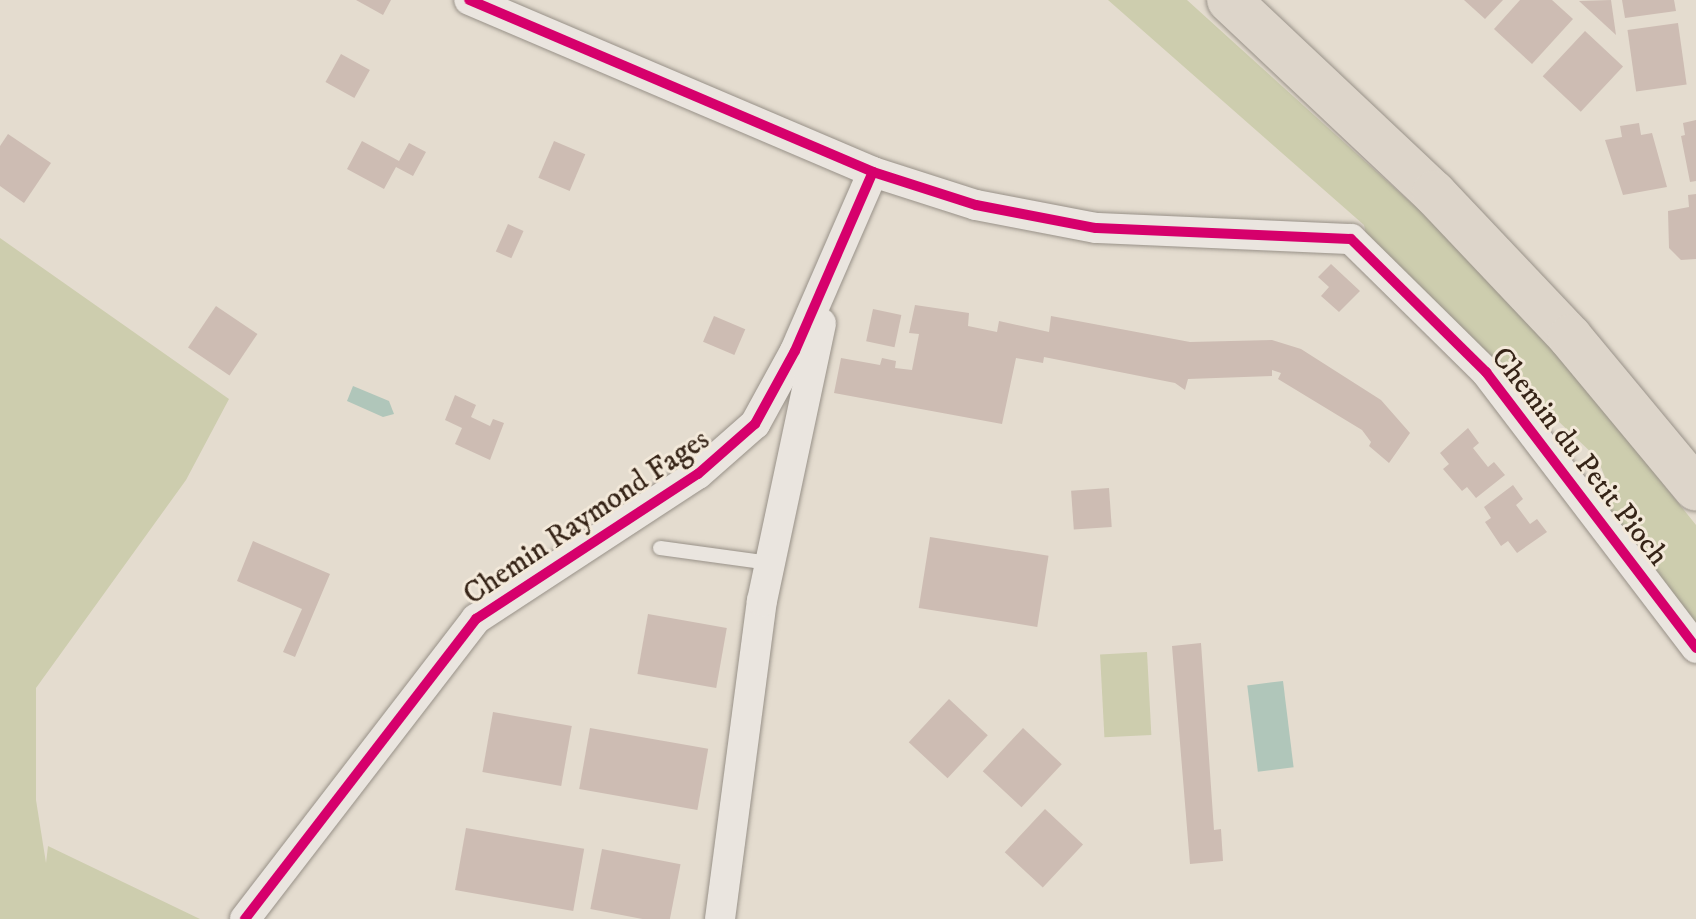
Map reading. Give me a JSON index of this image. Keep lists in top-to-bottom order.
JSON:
{
  "streets": {
    "street": ["Chemin du Petit Pioch", "Chemin Raymond Fages"]
  },
  "crossings": [
    ["Chemin du Petit Pioch", "Chemin Raymond Fages"]
  ]
}
